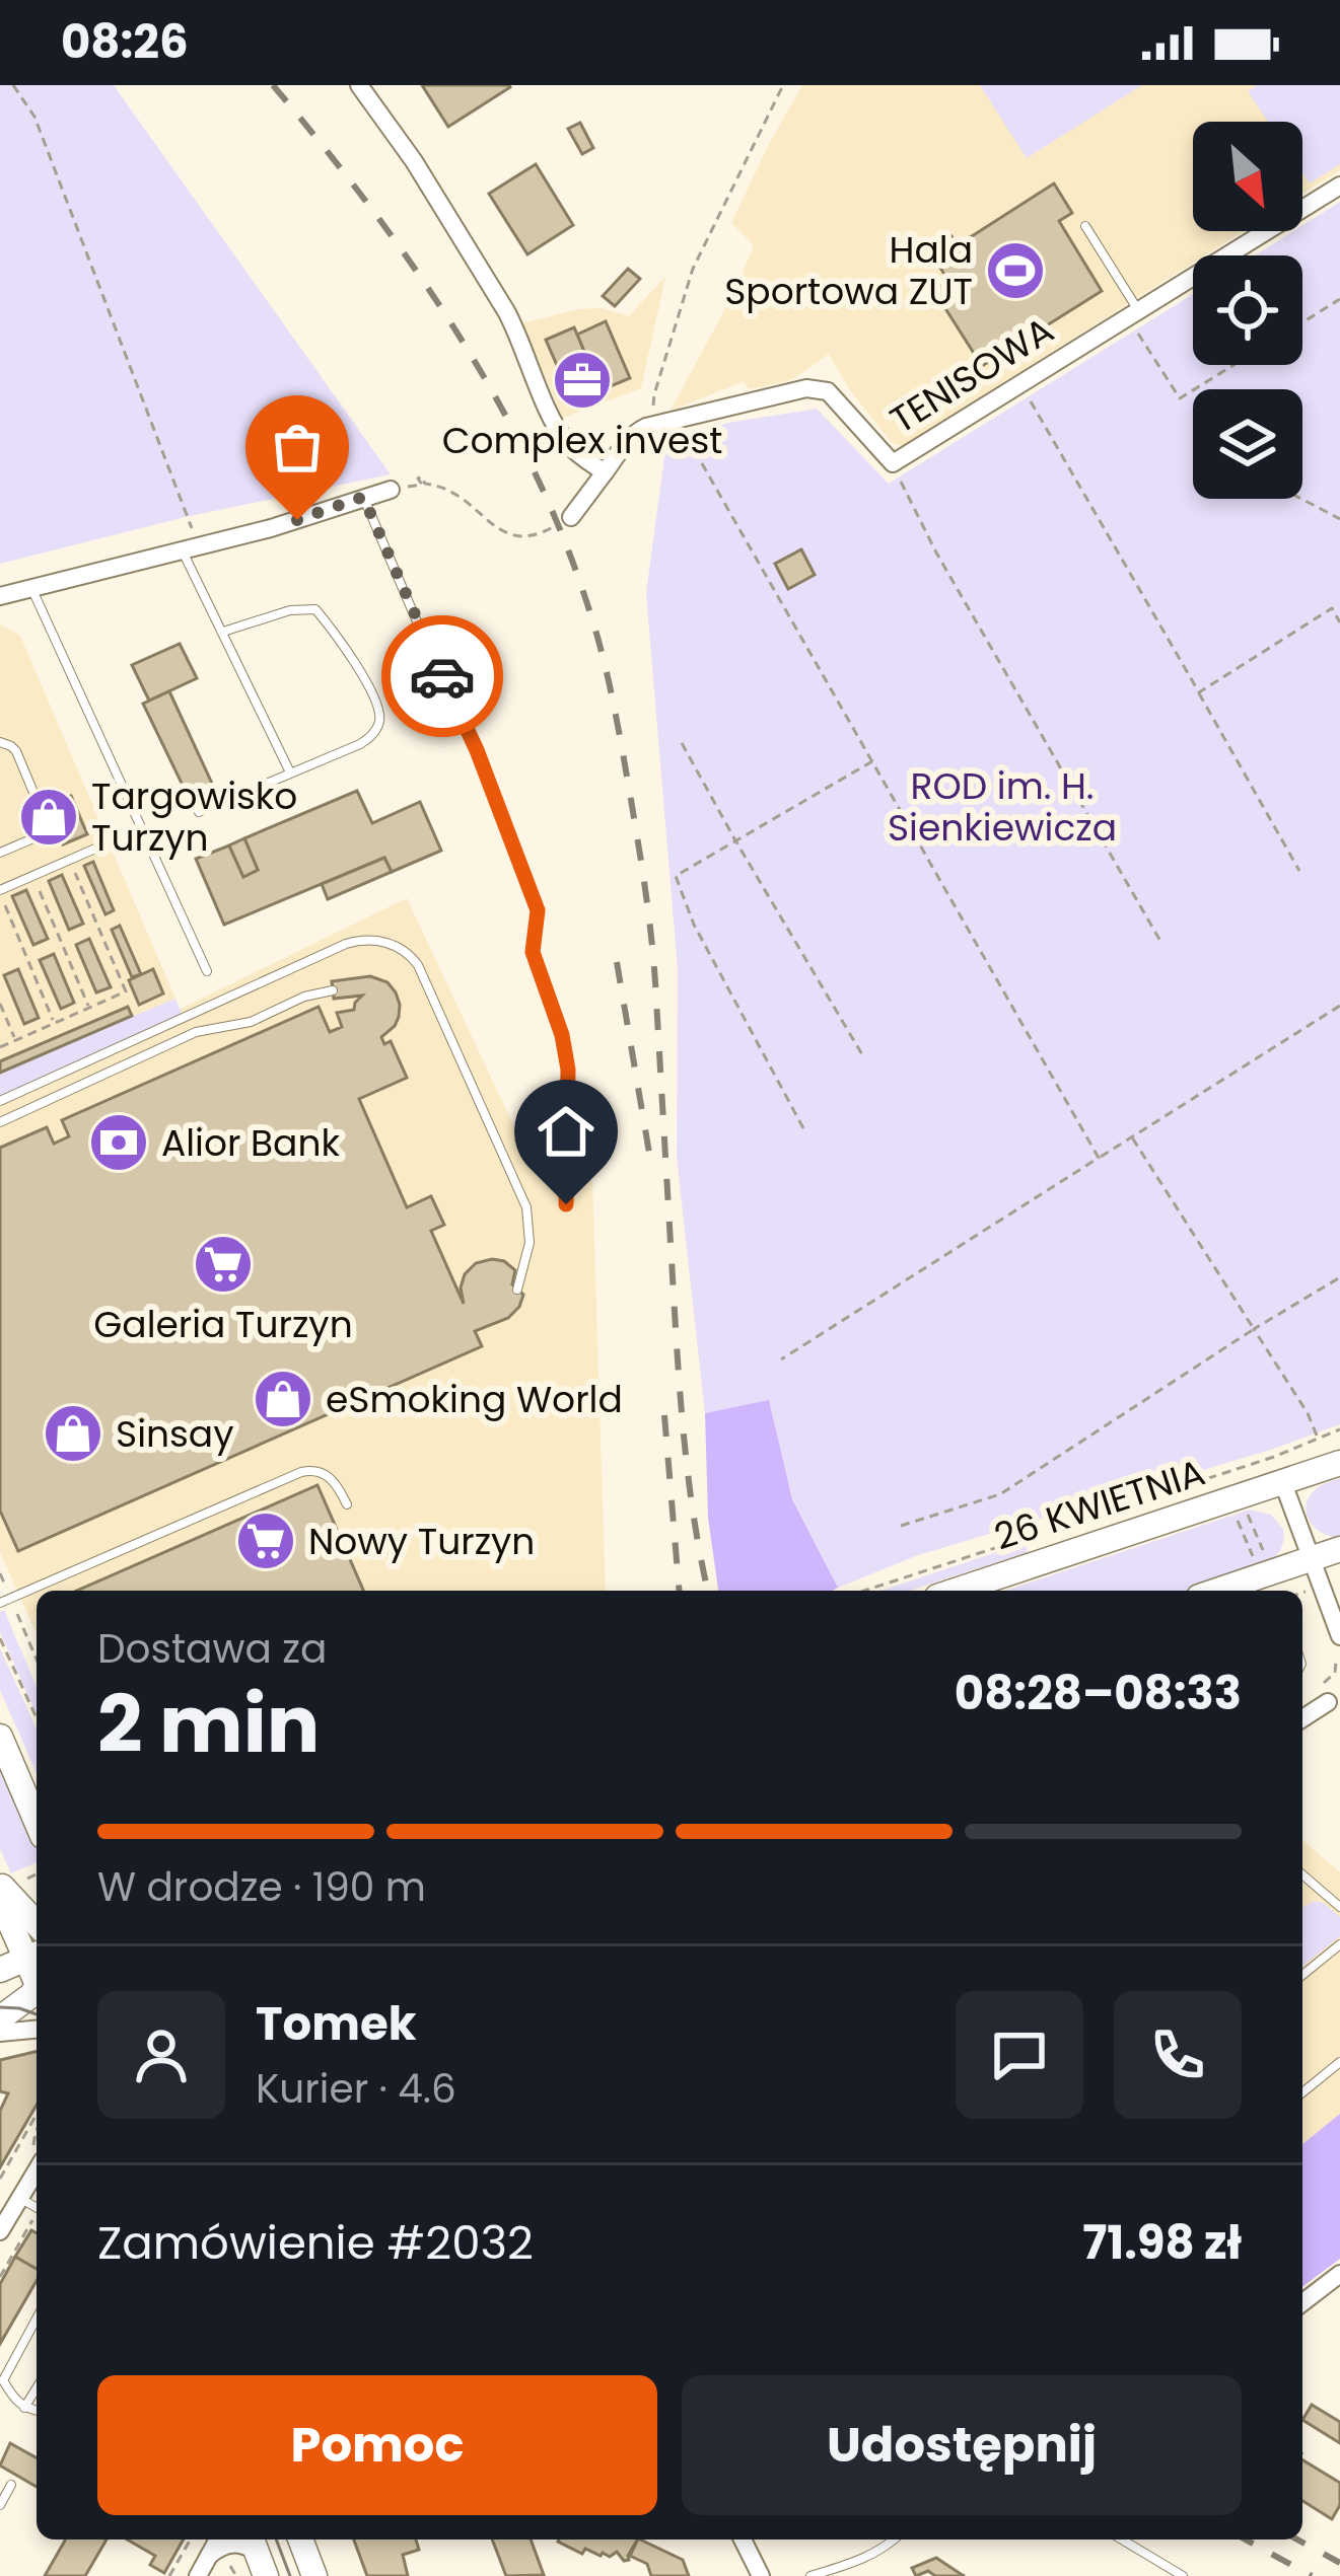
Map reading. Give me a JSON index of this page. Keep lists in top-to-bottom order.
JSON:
{
  "streets": {
    "street": ["TENISOWA", "26 KWIETNIA"]
  },
  "parks": ["ROD im. H. Sienkiewicza"],
  "places": {
    "sports": ["Hala Sportowa ZUT"],
    "office": ["Complex invest"],
    "shop": ["Targowisko Turzyn", "eSmoking World", "Sinsay"],
    "bank": ["Alior Bank"],
    "supermarket": ["Galeria Turzyn", "Nowy Turzyn"]
  },
  "north": "bottom right",
  "page": {
    "status": "08:26",
    "heading": ["2 min", "Dostawa za", "08:28–08:33"],
    "panel": [
      "Tomek",
      "Kurier · 4.6",
      "Zamówienie #2032",
      "71.98 zł"
    ],
    "bar": "W drodze · 190 m",
    "buttons": ["Pomoc", "Udostępnij"]
  }
}
